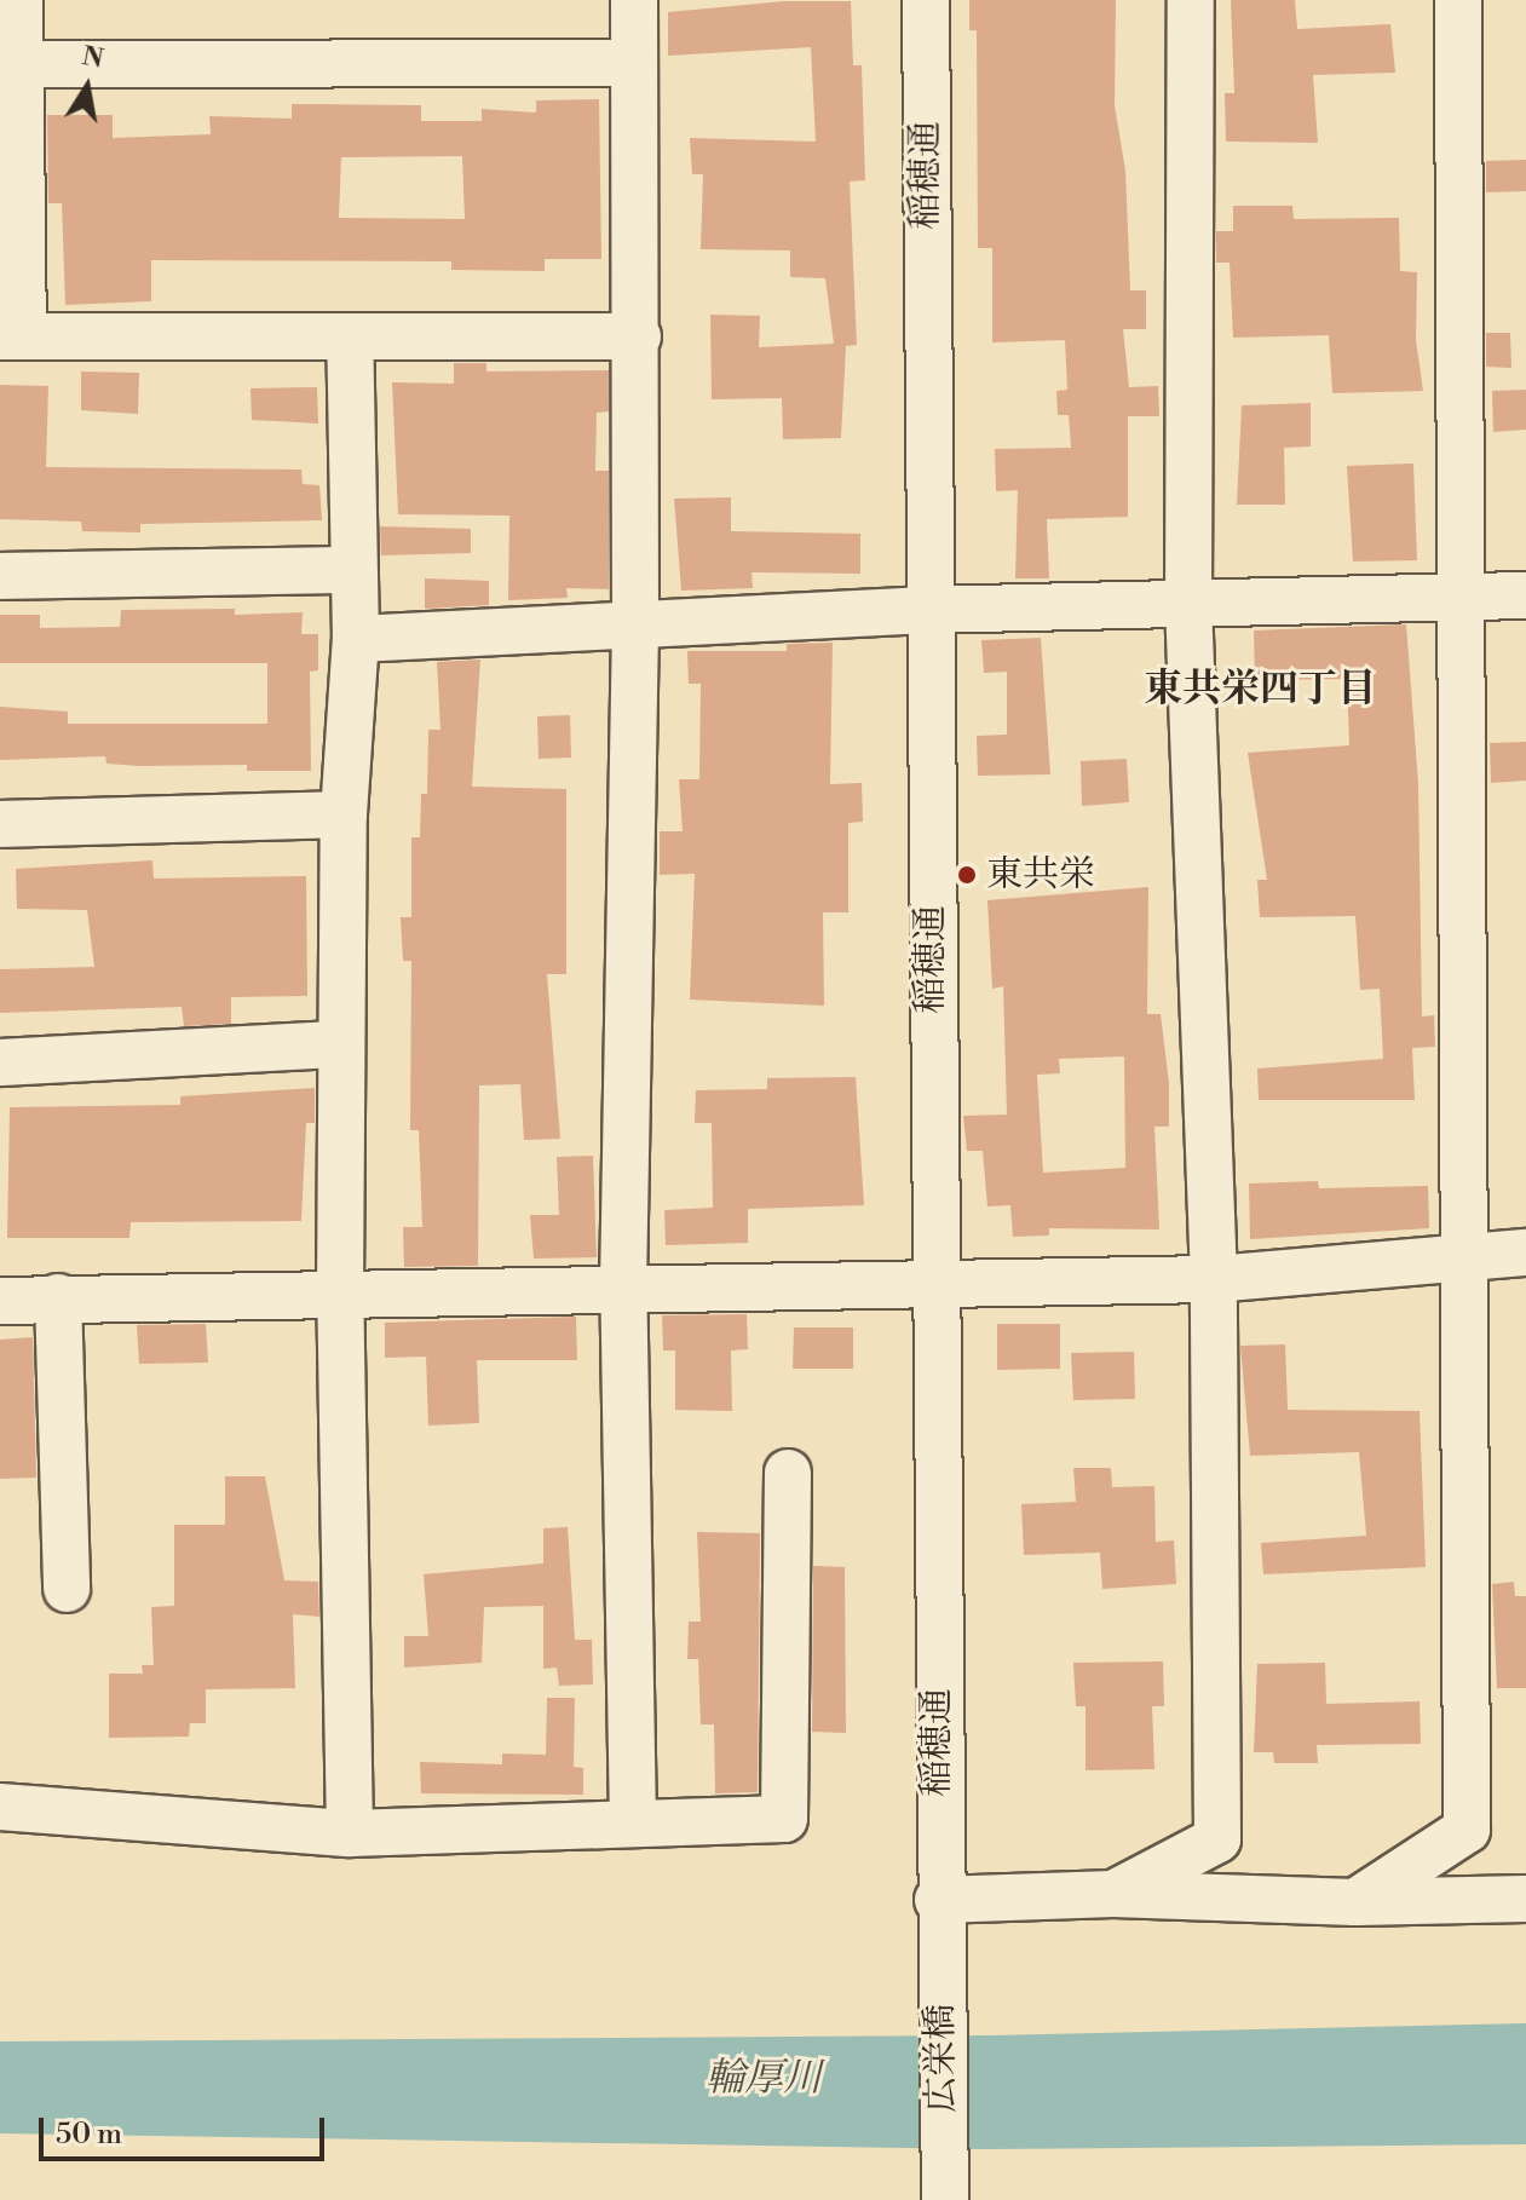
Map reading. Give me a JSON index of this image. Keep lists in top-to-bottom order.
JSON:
{
  "streets": {
    "street": ["稲穂通", "広栄橋"]
  },
  "crossings": [
    ["稲穂通", "広栄橋"]
  ],
  "districts": ["東共栄四丁目"],
  "water": ["輪厚川"],
  "places": ["東共栄"],
  "scale_bar": "50 m",
  "north": "top"
}
